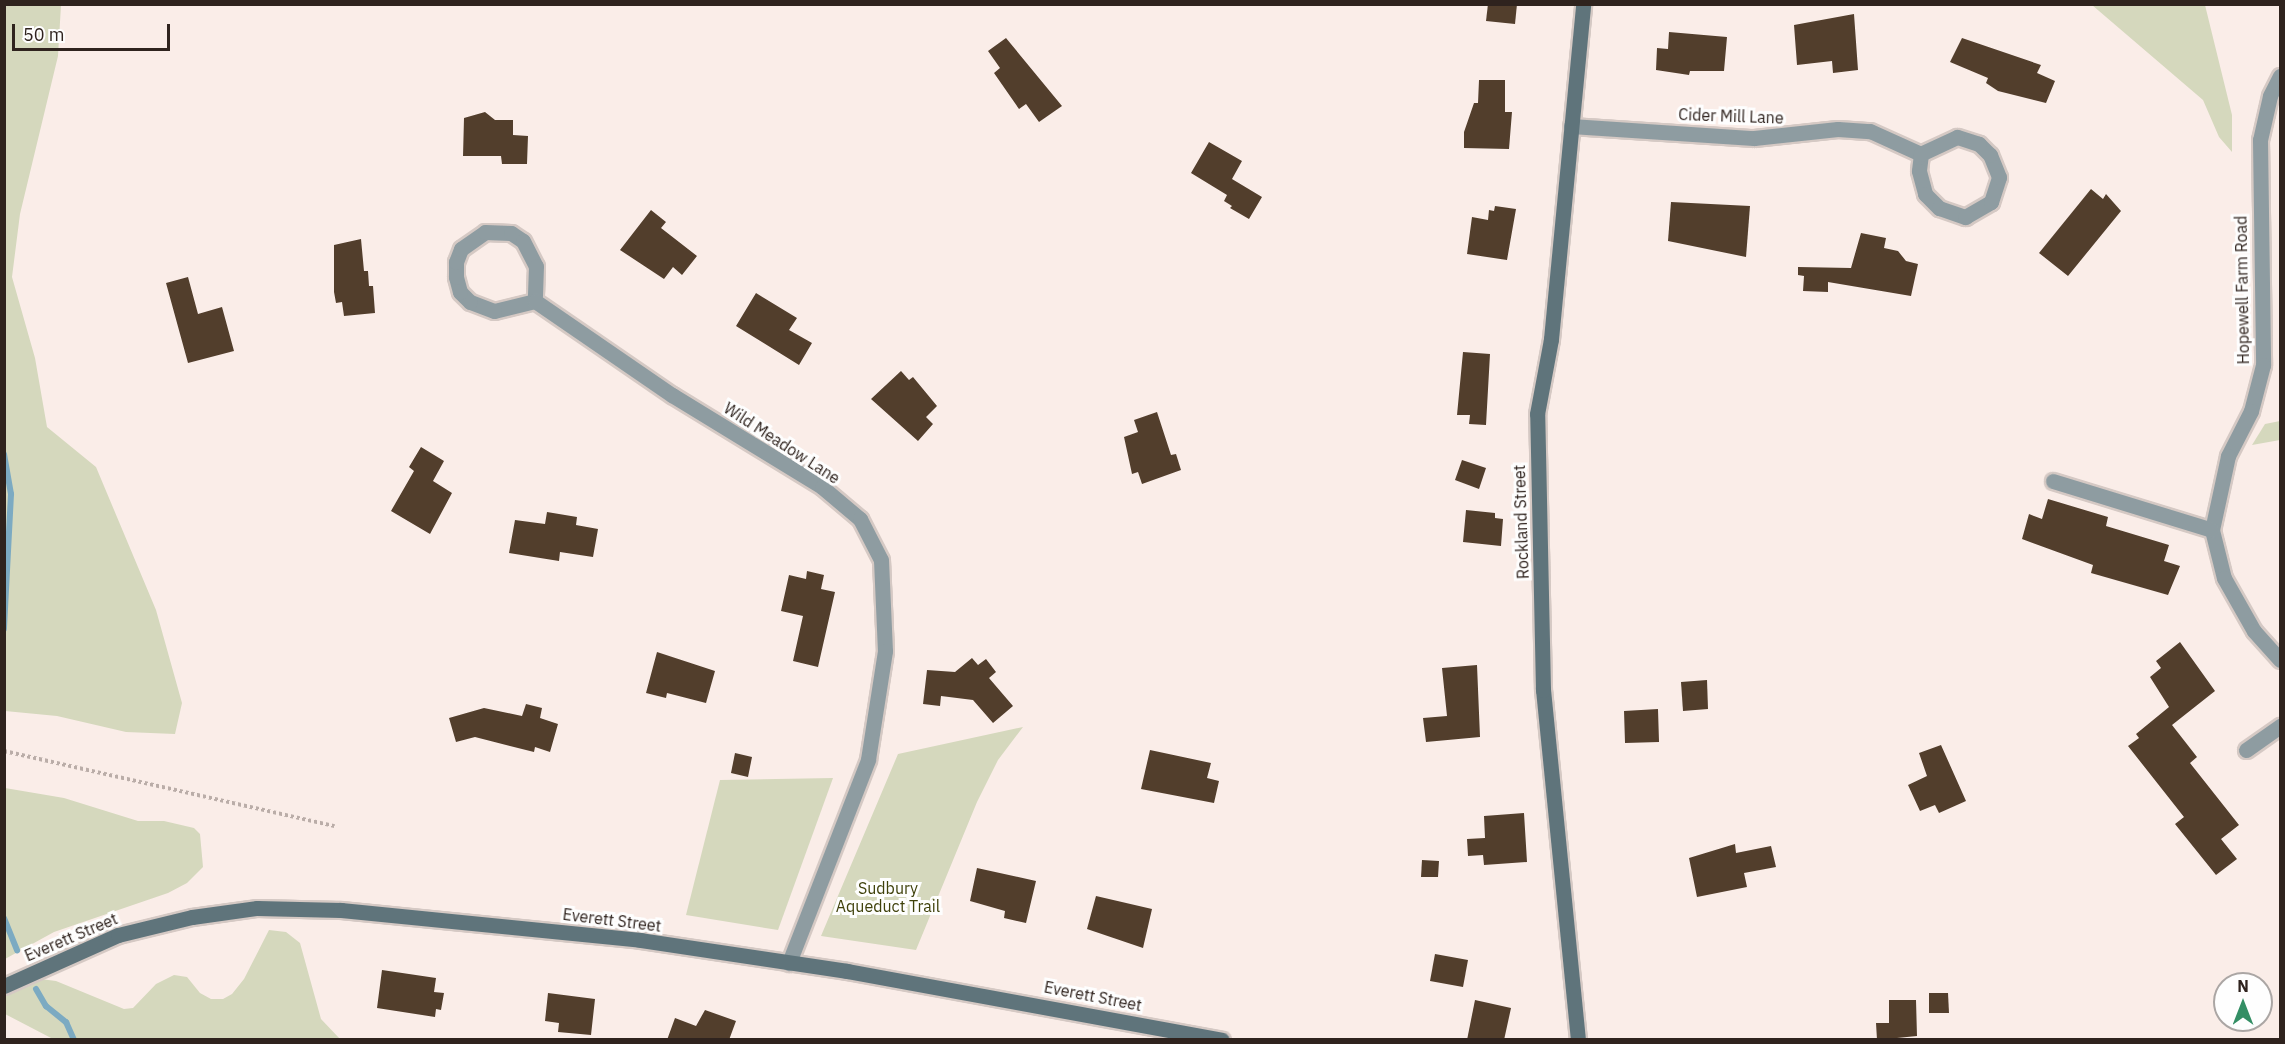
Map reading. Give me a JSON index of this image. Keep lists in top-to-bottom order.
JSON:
{
  "streets": {
    "street": [
      "Cider Mill Lane",
      "Hopewell Farm Road",
      "Wild Meadow Lane",
      "Rockland Street",
      "Everett Street"
    ]
  },
  "crossings": [
    ["Cider Mill Lane", "Rockland Street"],
    ["Wild Meadow Lane", "Everett Street"]
  ],
  "parks": ["Sudbury Aqueduct Trail"],
  "scale_bar": "50 m",
  "north": "top"
}
